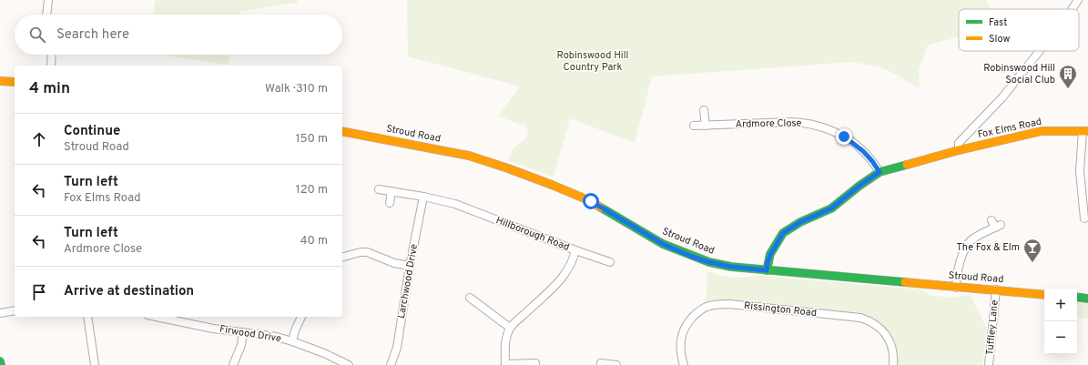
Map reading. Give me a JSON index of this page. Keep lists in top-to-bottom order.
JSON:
{
  "streets": {
    "main road": ["Fox Elms Road", "Stroud Road"],
    "street": [
      "Ardmore Close",
      "Hillborough Road",
      "Larchwood Drive",
      "Rissington Road",
      "Tuffley Lane",
      "Firwood Drive"
    ]
  },
  "crossings": [
    ["Ardmore Close", "Fox Elms Road"],
    ["Fox Elms Road", "Stroud Road"],
    ["Stroud Road", "Tuffley Lane"],
    ["Hillborough Road", "Larchwood Drive"]
  ],
  "parks": ["Robinswood Hill Country Park"],
  "places": {
    "building": ["Robinswood Hill Social Club"],
    "bar": ["The Fox & Elm"]
  },
  "legend": ["Fast", "Slow"],
  "page": {
    "search": "Search here",
    "heading": ["4 min", "Walk · 310 m"],
    "list": [
      ["Continue", "Stroud Road", "150 m"],
      ["Turn left", "Fox Elms Road", "120 m"],
      ["Turn left", "Ardmore Close", "40 m"],
      "Arrive at destination"
    ],
    "map_buttons": ["+", "−"]
  }
}
